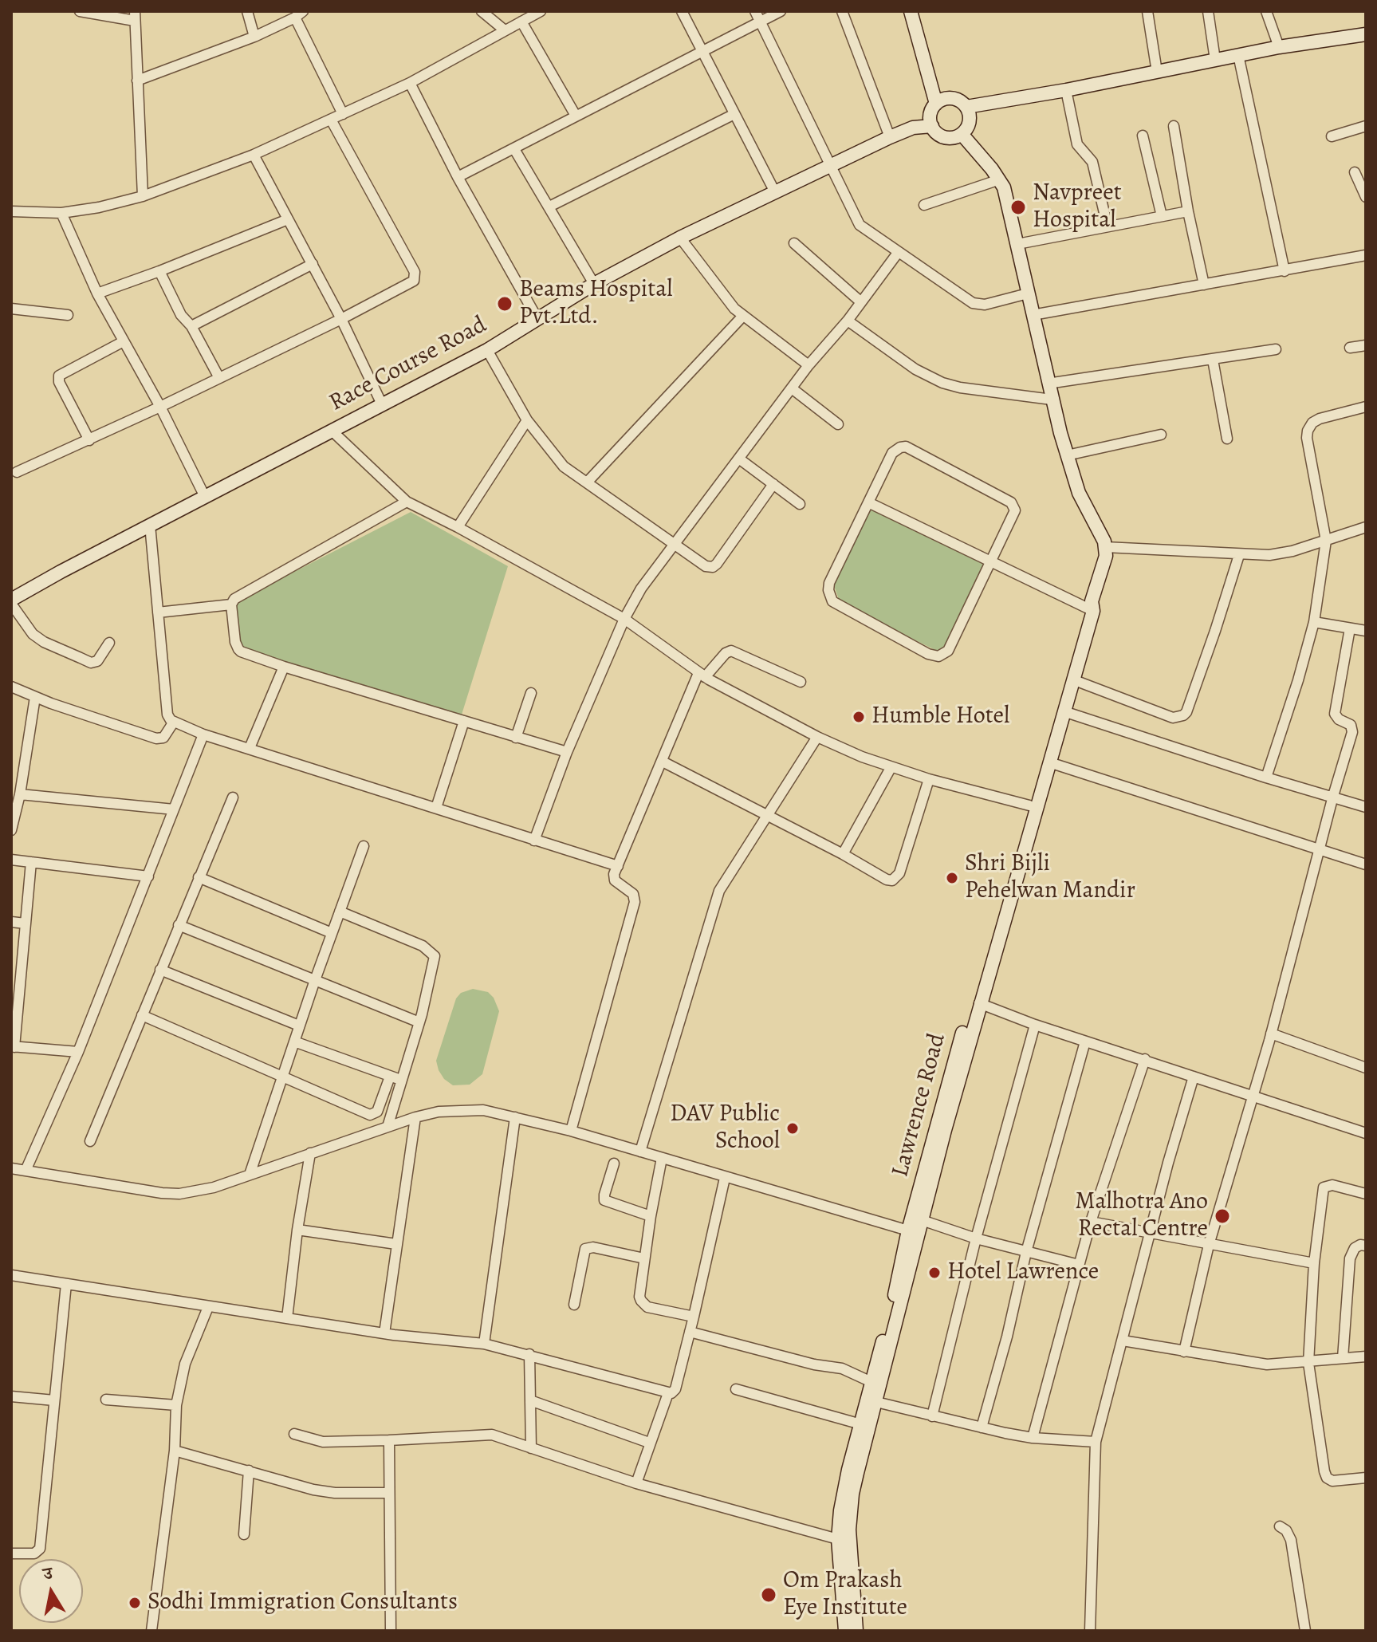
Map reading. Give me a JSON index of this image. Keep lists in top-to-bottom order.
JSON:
{
  "streets": {
    "street": ["Race Course Road", "Lawrence Road"]
  },
  "places": [
    "Navpreet Hospital",
    "Beams Hospital Pvt.Ltd.",
    "Humble Hotel",
    "Shri Bijli Pehelwan Mandir",
    "DAV Public School",
    "Malhotra Ano Rectal Centre",
    "Hotel Lawrence",
    "Om Prakash Eye Institute",
    "Sodhi Immigration Consultants"
  ],
  "north": "top"
}
